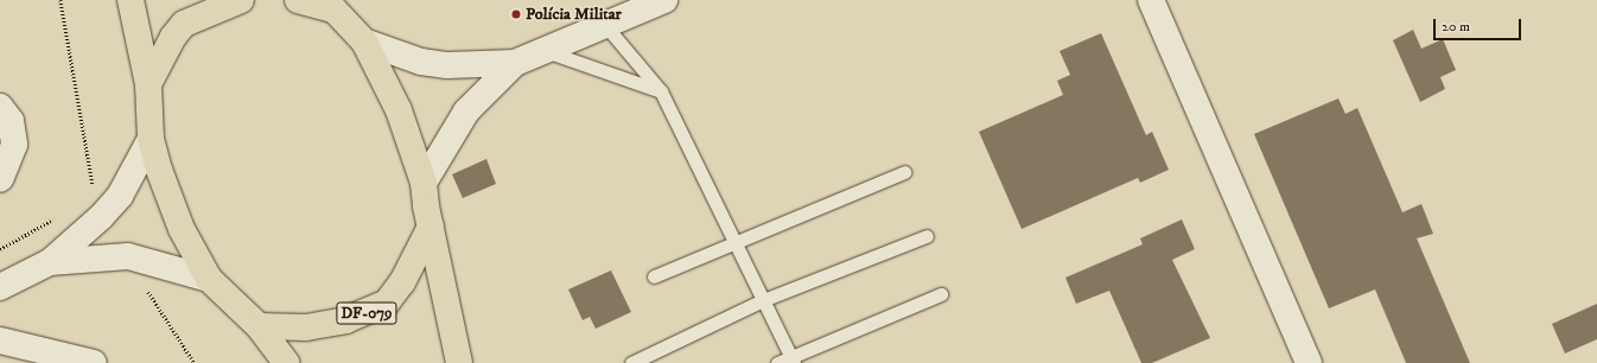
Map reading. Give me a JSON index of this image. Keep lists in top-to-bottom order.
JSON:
{
  "streets": {
    "main road": ["DF-079"]
  },
  "places": ["Polícia Militar"],
  "scale_bar": "20 m"
}
